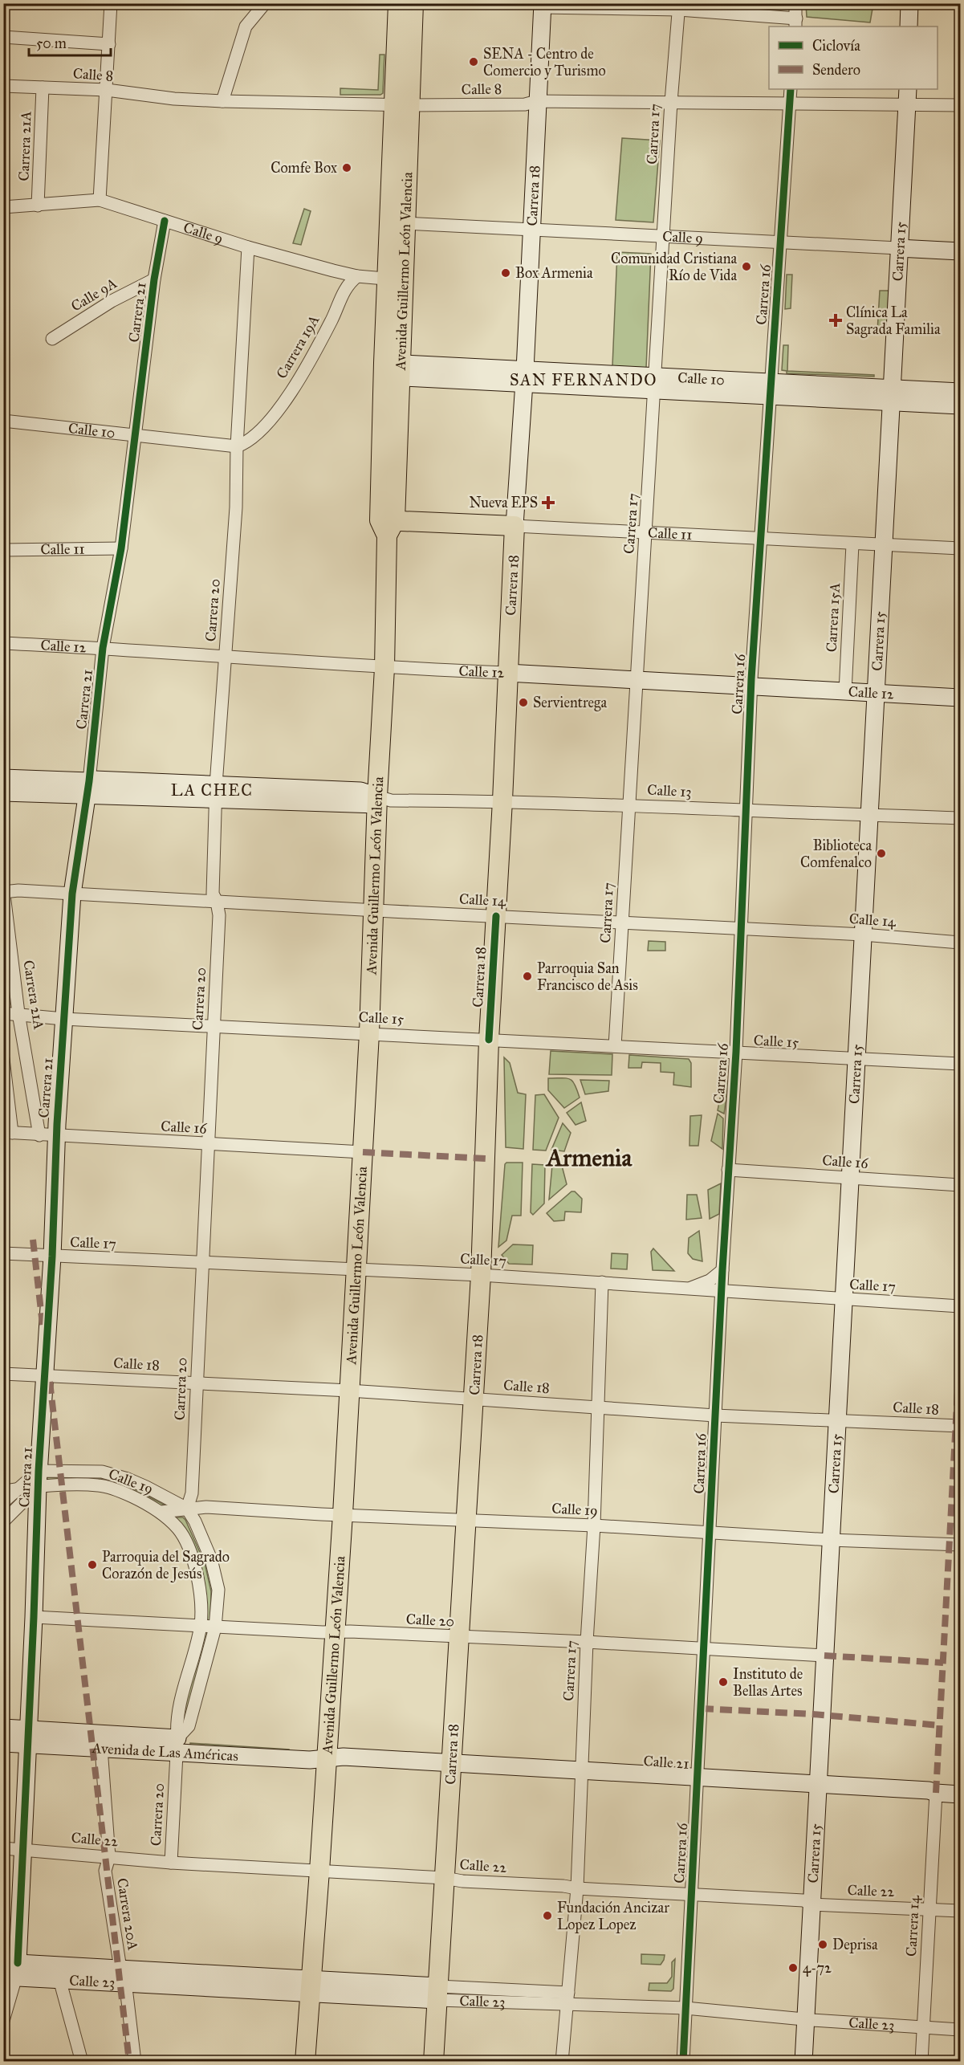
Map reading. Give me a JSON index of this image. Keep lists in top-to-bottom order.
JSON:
{
  "streets": {
    "main road": ["Carrera 18", "Avenida Guillermo León Valencia", "Calle 11"],
    "street": [
      "Calle 8",
      "Carrera 17",
      "Carrera 21A",
      "Calle 9",
      "Carrera 15",
      "Calle 9A",
      "Carrera 16",
      "Carrera 21",
      "Carrera 19A",
      "Calle 10",
      "Carrera 20",
      "Carrera 15A",
      "Calle 12",
      "Calle 13",
      "Calle 14",
      "Calle 15",
      "Calle 16",
      "Calle 17",
      "Calle 18",
      "Calle 19",
      "Calle 20",
      "Avenida de Las Américas",
      "Calle 21",
      "Calle 22",
      "Carrera 20A",
      "Carrera 14",
      "Calle 23"
    ]
  },
  "crossings": [
    ["Calle 8", "Carrera 17"],
    ["Calle 8", "Carrera 21A"],
    ["Calle 8", "Carrera 18"],
    ["Calle 8", "Carrera 15"],
    ["Calle 8", "Avenida Guillermo León Valencia"],
    ["Calle 8", "Carrera 16"],
    ["Carrera 17", "Calle 9"],
    ["Carrera 17", "Calle 10"],
    ["Carrera 17", "Calle 11"],
    ["Carrera 17", "Calle 12"],
    ["Carrera 17", "Calle 13"],
    ["Carrera 17", "Calle 14"],
    ["Carrera 17", "Calle 15"],
    ["Carrera 17", "Calle 17"],
    ["Carrera 17", "Calle 18"],
    ["Carrera 17", "Calle 19"],
    ["Carrera 17", "Calle 20"],
    ["Carrera 17", "Calle 21"],
    ["Carrera 17", "Calle 22"],
    ["Carrera 17", "Calle 23"],
    ["Carrera 21A", "Calle 9"],
    ["Carrera 21A", "Calle 14"],
    ["Carrera 21A", "Calle 15"],
    ["Carrera 21A", "Calle 16"],
    ["Carrera 18", "Calle 9"],
    ["Carrera 18", "Calle 10"],
    ["Carrera 18", "Calle 11"],
    ["Carrera 18", "Calle 12"],
    ["Carrera 18", "Calle 13"],
    ["Carrera 18", "Calle 14"],
    ["Carrera 18", "Calle 15"],
    ["Carrera 18", "Calle 17"],
    ["Carrera 18", "Calle 18"],
    ["Carrera 18", "Calle 19"],
    ["Carrera 18", "Calle 20"],
    ["Carrera 18", "Calle 21"],
    ["Carrera 18", "Calle 22"],
    ["Carrera 18", "Calle 23"],
    ["Calle 9", "Carrera 15"],
    ["Calle 9", "Avenida Guillermo León Valencia"],
    ["Calle 9", "Carrera 16"],
    ["Calle 9", "Carrera 21"],
    ["Calle 9", "Carrera 19A"],
    ["Calle 9", "Carrera 20"],
    ["Carrera 15", "Calle 10"],
    ["Carrera 15", "Calle 11"],
    ["Carrera 15", "Calle 12"],
    ["Carrera 15", "Calle 13"],
    ["Carrera 15", "Calle 14"],
    ["Carrera 15", "Calle 15"],
    ["Carrera 15", "Calle 16"],
    ["Carrera 15", "Calle 17"],
    ["Carrera 15", "Calle 18"],
    ["Carrera 15", "Calle 19"],
    ["Carrera 15", "Calle 20"],
    ["Carrera 15", "Calle 21"],
    ["Carrera 15", "Calle 22"],
    ["Carrera 15", "Calle 23"],
    ["Avenida Guillermo León Valencia", "Calle 10"],
    ["Avenida Guillermo León Valencia", "Calle 11"],
    ["Avenida Guillermo León Valencia", "Calle 12"],
    ["Avenida Guillermo León Valencia", "Calle 13"],
    ["Avenida Guillermo León Valencia", "Calle 14"],
    ["Avenida Guillermo León Valencia", "Calle 15"],
    ["Avenida Guillermo León Valencia", "Calle 16"],
    ["Avenida Guillermo León Valencia", "Calle 17"],
    ["Avenida Guillermo León Valencia", "Calle 18"],
    ["Avenida Guillermo León Valencia", "Calle 19"],
    ["Avenida Guillermo León Valencia", "Calle 20"],
    ["Avenida Guillermo León Valencia", "Avenida de Las Américas"],
    ["Avenida Guillermo León Valencia", "Calle 21"],
    ["Avenida Guillermo León Valencia", "Calle 22"],
    ["Avenida Guillermo León Valencia", "Calle 23"],
    ["Calle 9A", "Carrera 21"],
    ["Carrera 16", "Calle 10"],
    ["Carrera 16", "Calle 11"],
    ["Carrera 16", "Calle 12"],
    ["Carrera 16", "Calle 13"],
    ["Carrera 16", "Calle 14"],
    ["Carrera 16", "Calle 15"],
    ["Carrera 16", "Calle 16"],
    ["Carrera 16", "Calle 17"],
    ["Carrera 16", "Calle 18"],
    ["Carrera 16", "Calle 19"],
    ["Carrera 16", "Calle 20"],
    ["Carrera 16", "Calle 21"],
    ["Carrera 16", "Calle 22"],
    ["Carrera 16", "Calle 23"],
    ["Carrera 21", "Calle 10"],
    ["Carrera 21", "Calle 11"],
    ["Carrera 21", "Calle 12"],
    ["Carrera 21", "Calle 14"],
    ["Carrera 21", "Calle 15"],
    ["Carrera 21", "Calle 16"],
    ["Carrera 21", "Calle 17"],
    ["Carrera 21", "Calle 18"],
    ["Carrera 21", "Calle 19"],
    ["Carrera 21", "Calle 20"],
    ["Carrera 21", "Avenida de Las Américas"],
    ["Carrera 21", "Calle 22"],
    ["Carrera 21", "Calle 23"],
    ["Carrera 19A", "Calle 10"],
    ["Carrera 19A", "Carrera 20"],
    ["Calle 10", "Carrera 20"],
    ["Calle 11", "Carrera 15A"],
    ["Carrera 20", "Calle 12"],
    ["Carrera 20", "Calle 14"],
    ["Carrera 20", "Calle 15"],
    ["Carrera 20", "Calle 16"],
    ["Carrera 20", "Calle 17"],
    ["Carrera 20", "Calle 18"],
    ["Carrera 20", "Calle 19"],
    ["Carrera 20", "Calle 20"],
    ["Carrera 20", "Avenida de Las Américas"],
    ["Carrera 20", "Calle 22"],
    ["Carrera 15A", "Calle 12"],
    ["Avenida de Las Américas", "Calle 21"],
    ["Avenida de Las Américas", "Carrera 20A"],
    ["Calle 21", "Carrera 14"],
    ["Calle 22", "Carrera 20A"],
    ["Calle 22", "Carrera 14"],
    ["Carrera 20A", "Calle 23"],
    ["Carrera 14", "Calle 23"]
  ],
  "districts": ["SAN FERNANDO", "LA CHEC", "Armenia"],
  "places": {
    "other": [
      "SENA - Centro de Comercio y Turismo",
      "Comfe Box",
      "Comunidad Cristiana Río de Vida",
      "Box Armenia",
      "Servientrega",
      "Biblioteca Comfenalco",
      "Parroquia San Francisco de Asis",
      "Parroquia del Sagrado Corazón de Jesús",
      "Instituto de Bellas Artes",
      "Fundación Ancizar Lopez Lopez",
      "Deprisa",
      "4-72"
    ],
    "health": ["Clínica La Sagrada Familia", "Nueva EPS"]
  },
  "legend": ["Ciclovía", "Sendero"],
  "scale_bar": "50 m"
}
